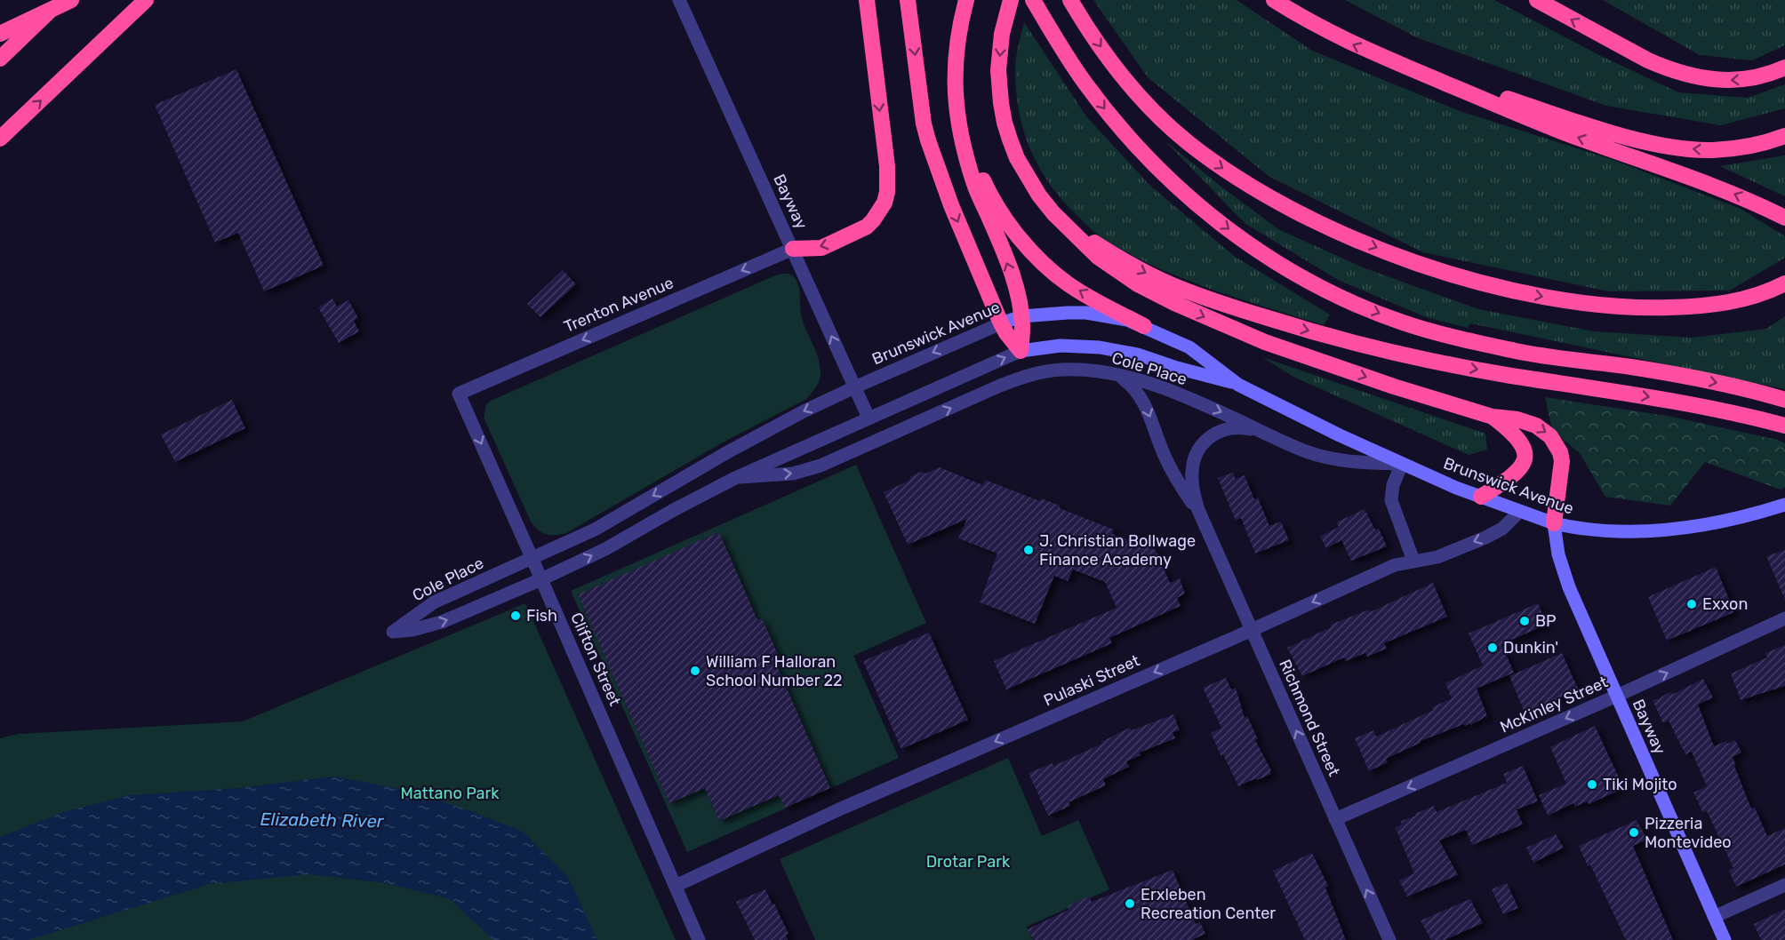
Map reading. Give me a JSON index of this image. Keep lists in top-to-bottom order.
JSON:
{
  "streets": {
    "main road": ["Bayway", "Brunswick Avenue"],
    "street": [
      "Trenton Avenue",
      "Cole Place",
      "Clifton Street",
      "Pulaski Street",
      "McKinley Street",
      "Richmond Street"
    ]
  },
  "crossings": [
    ["Bayway", "Trenton Avenue"],
    ["Bayway", "Brunswick Avenue"],
    ["Bayway", "Cole Place"],
    ["Bayway", "McKinley Street"],
    ["Trenton Avenue", "Clifton Street"],
    ["Brunswick Avenue", "Cole Place"],
    ["Brunswick Avenue", "Pulaski Street"],
    ["Cole Place", "Clifton Street"],
    ["Cole Place", "Richmond Street"],
    ["Clifton Street", "Pulaski Street"],
    ["Pulaski Street", "Richmond Street"],
    ["McKinley Street", "Richmond Street"]
  ],
  "one_way": ["Trenton Avenue", "Pulaski Street"],
  "water": ["Elizabeth River"],
  "parks": ["Mattano Park", "Drotar Park"],
  "places": [
    "J. Christian Bollwage Finance Academy",
    "Exxon",
    "Fish",
    "BP",
    "Dunkin'",
    "William F Halloran School Number 22",
    "Tiki Mojito",
    "Pizzeria Montevideo",
    "Erxleben Recreation Center"
  ]
}
